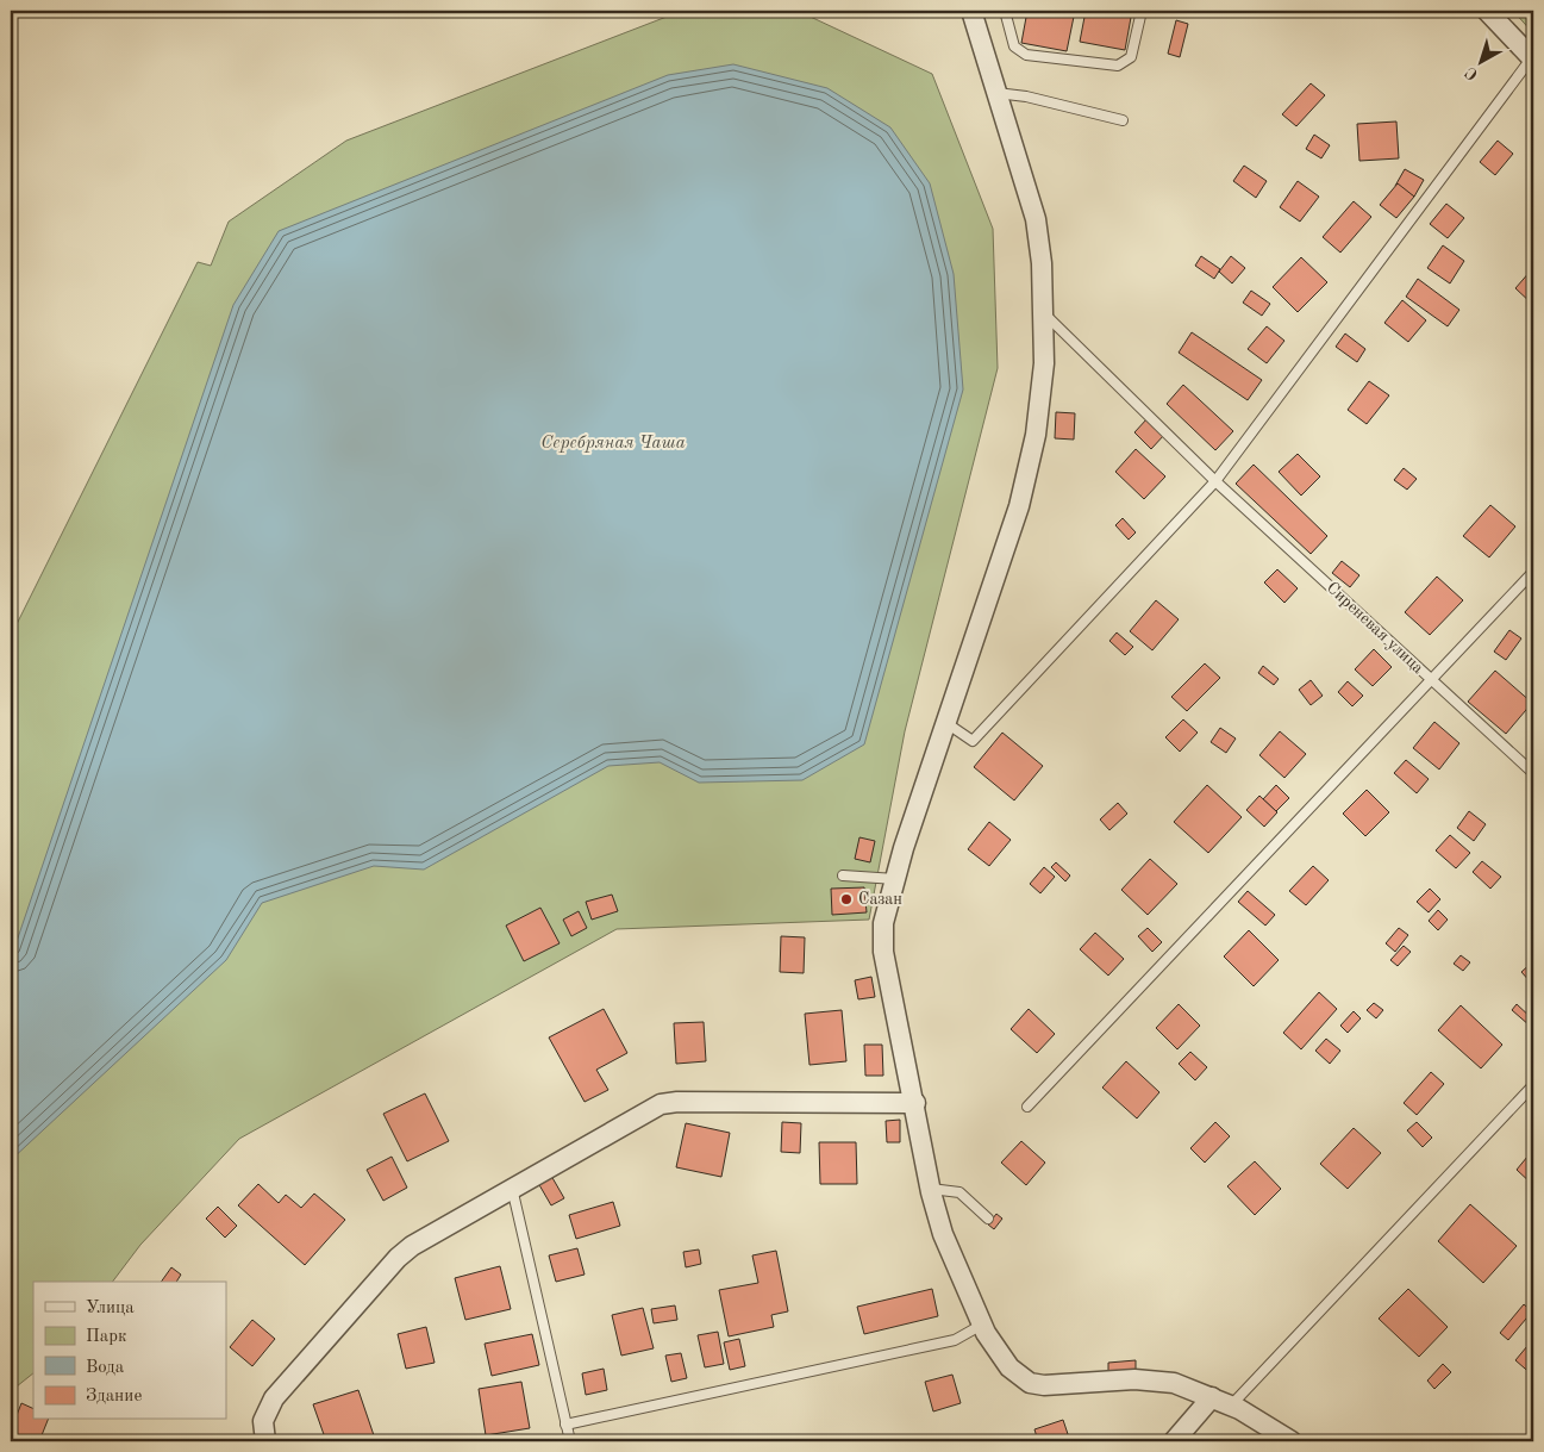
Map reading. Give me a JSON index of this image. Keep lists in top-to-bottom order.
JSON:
{
  "streets": {
    "lane": ["Сиреневая улица"]
  },
  "water": ["Серебряная Чаша"],
  "places": ["Сазан"],
  "legend": [
    "Улица",
    "Парк",
    "Вода",
    "Здание"
  ],
  "north": "bottom left"
}
